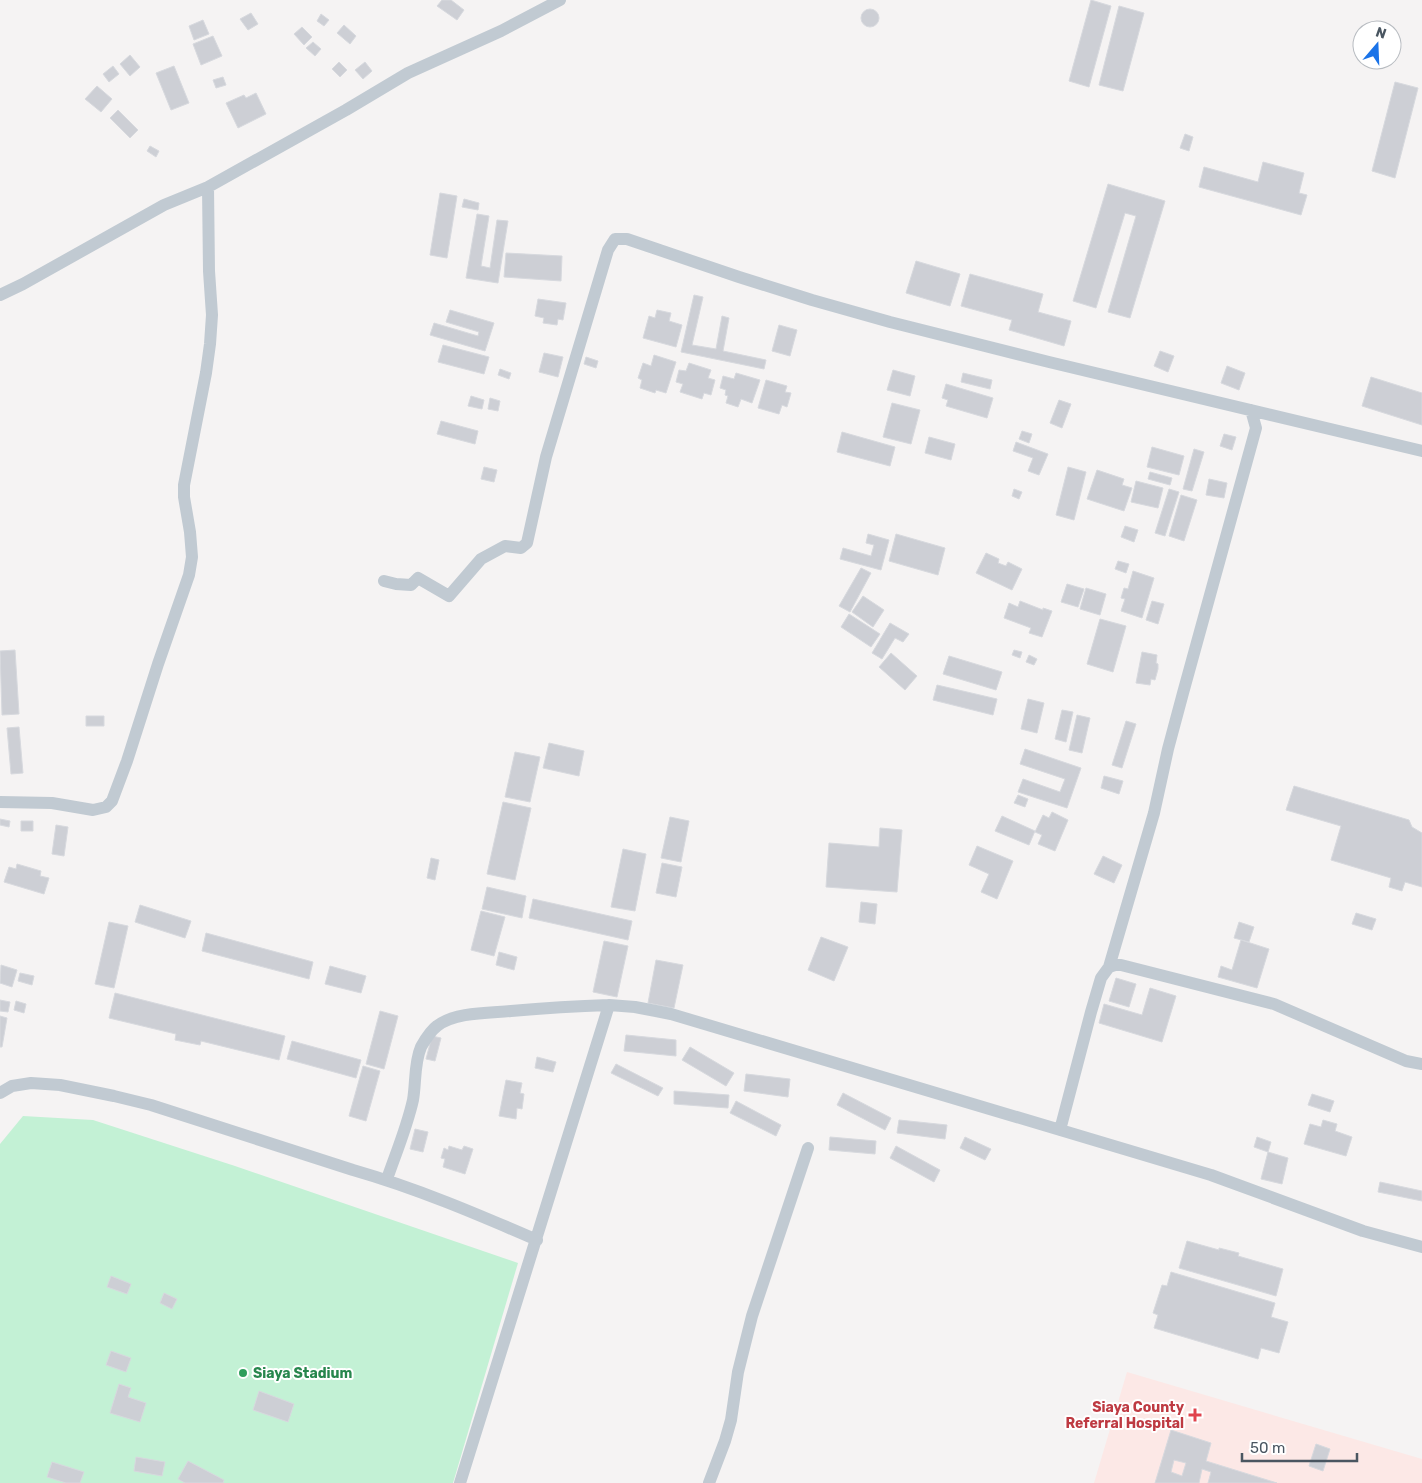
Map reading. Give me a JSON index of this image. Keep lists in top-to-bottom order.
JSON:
{
  "places": {
    "other": ["Siaya Stadium"],
    "health": ["Siaya County Referral Hospital"]
  },
  "scale_bar": "50 m",
  "north": "top"
}
